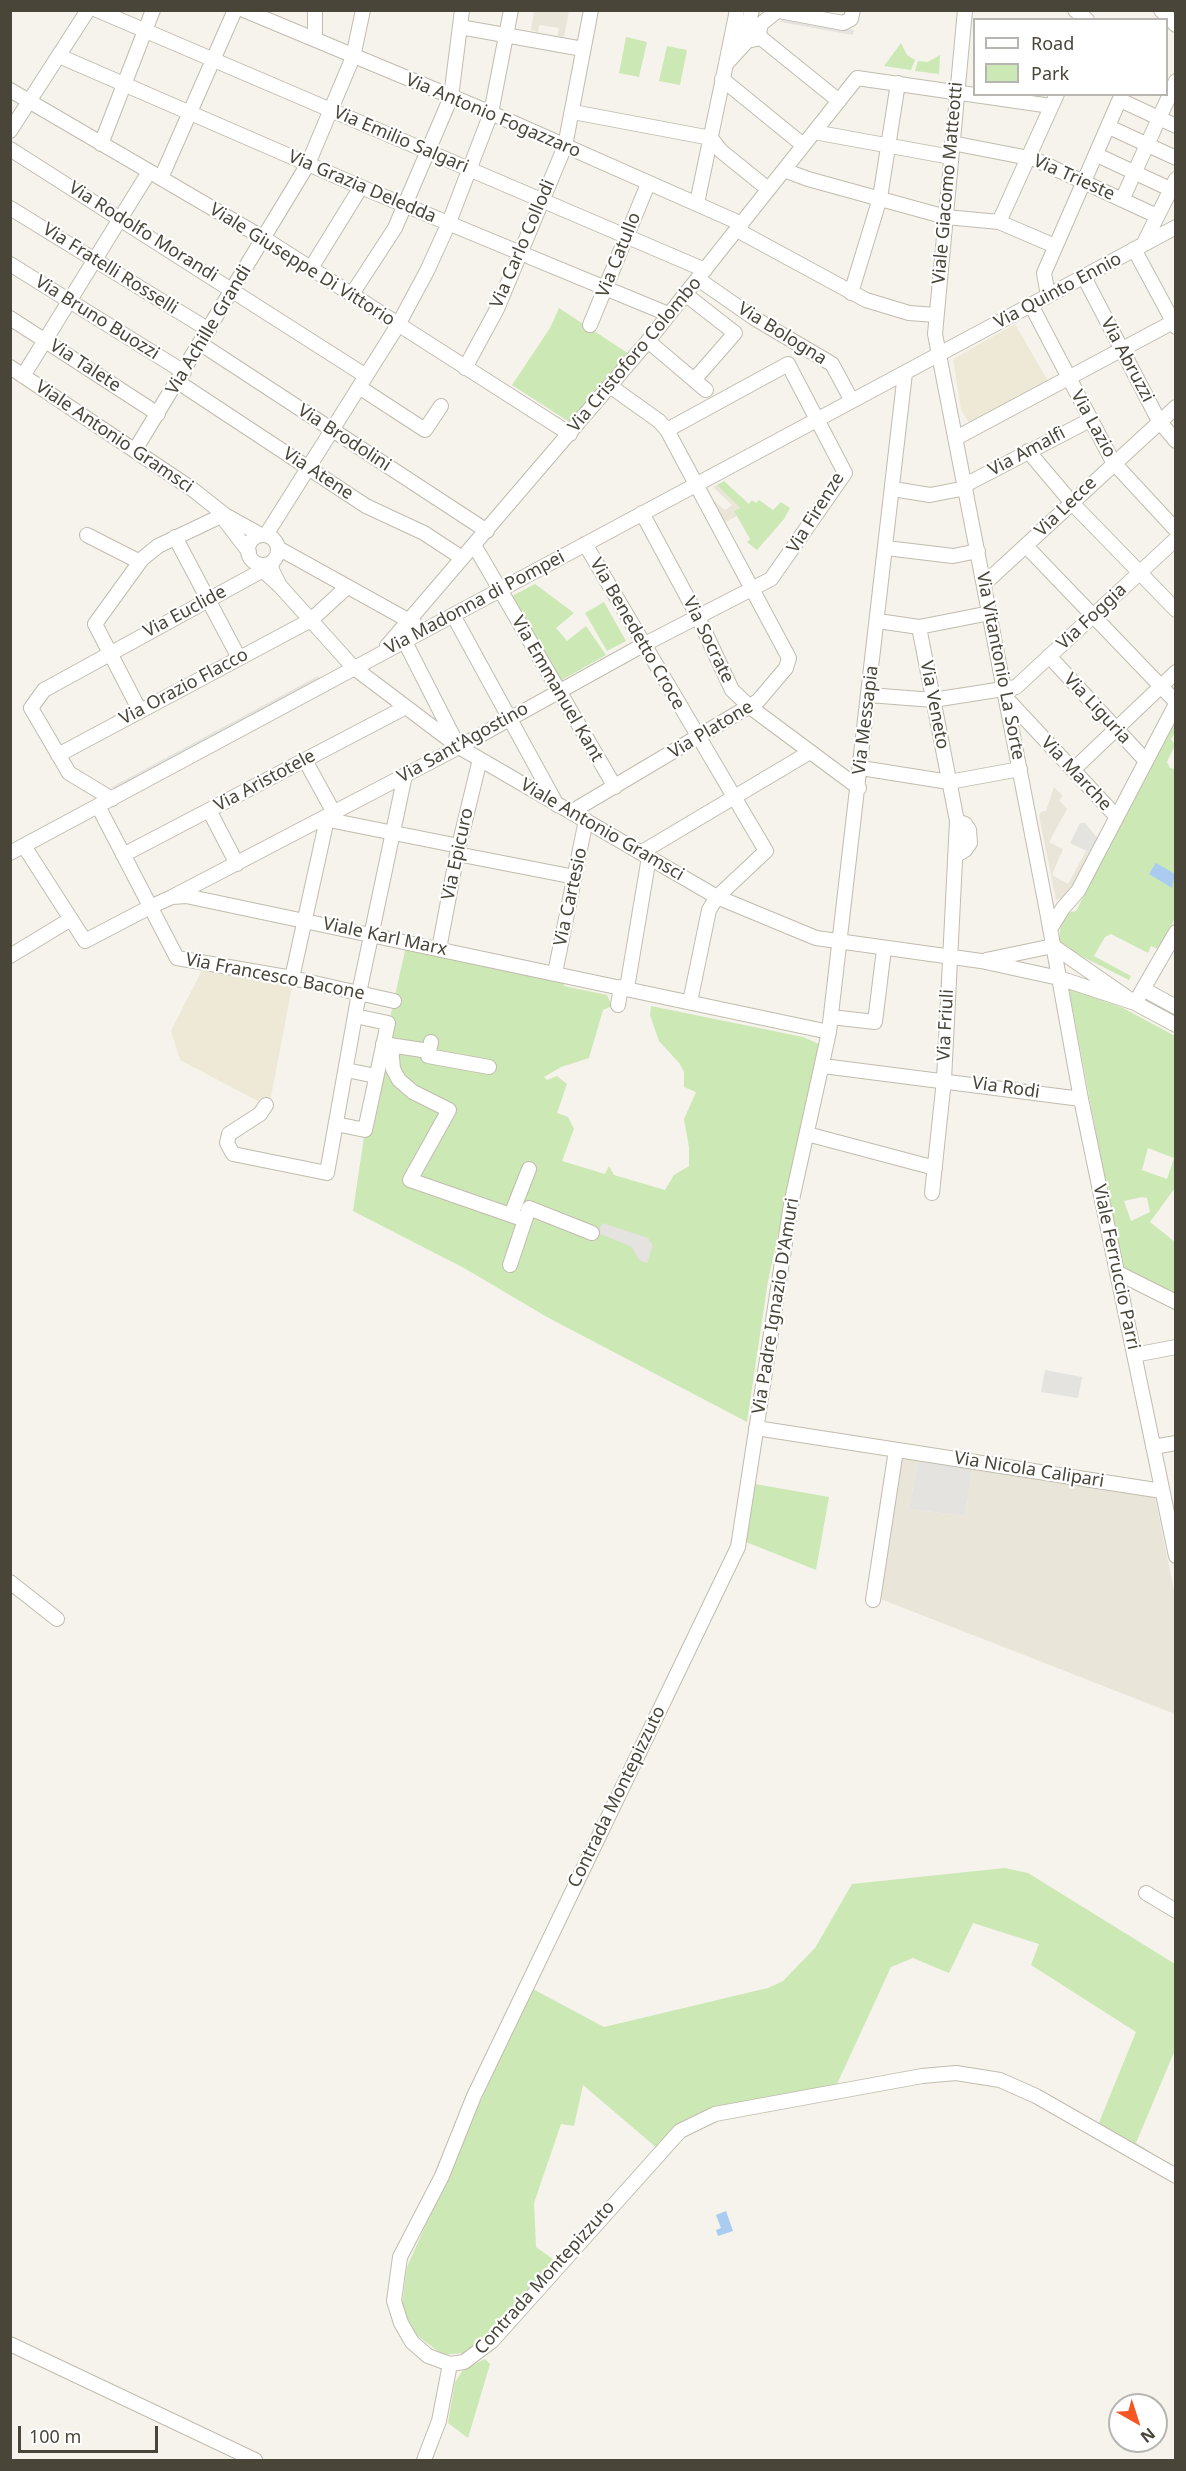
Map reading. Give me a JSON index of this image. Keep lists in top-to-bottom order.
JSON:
{
  "streets": {
    "street": [
      "Via Antonio Fogazzaro",
      "Via Emilio Salgari",
      "Via Trieste",
      "Viale Giacomo Matteotti",
      "Via Grazia Deledda",
      "Via Rodolfo Morandi",
      "Via Carlo Collodi",
      "Via Catullo",
      "Viale Giuseppe Di Vittorio",
      "Via Fratelli Rosselli",
      "Via Quinto Ennio",
      "Via Bruno Buozzi",
      "Via Achille Grandi",
      "Via Bologna",
      "Via Cristoforo Colombo",
      "Via Abruzzi",
      "Via Talete",
      "Via Lazio",
      "Viale Antonio Gramsci",
      "Via Brodolini",
      "Via Amalfi",
      "Via Atene",
      "Via Lecce",
      "Via Firenze",
      "Via Madonna di Pompei",
      "Via Euclide",
      "Via Foggia",
      "Via Benedetto Croce",
      "Via Socrate",
      "Via Vitantonio La Sorte",
      "Via Orazio Flacco",
      "Via Emmanuel Kant",
      "Via Veneto",
      "Via Liguria",
      "Via Messapia",
      "Via Platone",
      "Via Sant'Agostino",
      "Via Marche",
      "Via Aristotele",
      "Via Epicuro",
      "Via Cartesio",
      "Viale Karl Marx",
      "Via Francesco Bacone",
      "Via Friuli",
      "Via Rodi",
      "Viale Ferruccio Parri",
      "Via Padre Ignazio D'Amuri",
      "Via Nicola Calipari",
      "Contrada Montepizzuto"
    ]
  },
  "crossings": [
    ["Via Antonio Fogazzaro", "Viale Giacomo Matteotti"],
    ["Via Antonio Fogazzaro", "Via Carlo Collodi"],
    ["Via Antonio Fogazzaro", "Via Catullo"],
    ["Via Antonio Fogazzaro", "Via Achille Grandi"],
    ["Via Antonio Fogazzaro", "Via Cristoforo Colombo"],
    ["Via Emilio Salgari", "Via Carlo Collodi"],
    ["Via Emilio Salgari", "Via Catullo"],
    ["Via Emilio Salgari", "Via Achille Grandi"],
    ["Via Emilio Salgari", "Via Bologna"],
    ["Via Emilio Salgari", "Via Cristoforo Colombo"],
    ["Via Trieste", "Viale Giacomo Matteotti"],
    ["Via Trieste", "Via Cristoforo Colombo"],
    ["Viale Giacomo Matteotti", "Via Quinto Ennio"],
    ["Viale Giacomo Matteotti", "Via Madonna di Pompei"],
    ["Viale Giacomo Matteotti", "Via Vitantonio La Sorte"],
    ["Via Grazia Deledda", "Via Carlo Collodi"],
    ["Via Grazia Deledda", "Via Catullo"],
    ["Via Grazia Deledda", "Via Achille Grandi"],
    ["Via Grazia Deledda", "Via Cristoforo Colombo"],
    ["Via Rodolfo Morandi", "Via Achille Grandi"],
    ["Via Carlo Collodi", "Viale Giuseppe Di Vittorio"],
    ["Viale Giuseppe Di Vittorio", "Via Achille Grandi"],
    ["Viale Giuseppe Di Vittorio", "Via Cristoforo Colombo"],
    ["Via Fratelli Rosselli", "Via Achille Grandi"],
    ["Via Quinto Ennio", "Via Abruzzi"],
    ["Via Quinto Ennio", "Via Lazio"],
    ["Via Quinto Ennio", "Via Madonna di Pompei"],
    ["Via Quinto Ennio", "Via Vitantonio La Sorte"],
    ["Via Bruno Buozzi", "Via Achille Grandi"],
    ["Via Bruno Buozzi", "Via Atene"],
    ["Via Achille Grandi", "Via Talete"],
    ["Via Achille Grandi", "Viale Antonio Gramsci"],
    ["Via Achille Grandi", "Via Brodolini"],
    ["Via Achille Grandi", "Via Atene"],
    ["Via Bologna", "Via Cristoforo Colombo"],
    ["Via Bologna", "Via Madonna di Pompei"],
    ["Via Cristoforo Colombo", "Via Brodolini"],
    ["Via Cristoforo Colombo", "Via Atene"],
    ["Via Cristoforo Colombo", "Via Madonna di Pompei"],
    ["Via Cristoforo Colombo", "Via Emmanuel Kant"],
    ["Via Abruzzi", "Via Lecce"],
    ["Via Lazio", "Via Amalfi"],
    ["Via Lazio", "Via Lecce"],
    ["Viale Antonio Gramsci", "Via Madonna di Pompei"],
    ["Viale Antonio Gramsci", "Via Euclide"],
    ["Viale Antonio Gramsci", "Via Benedetto Croce"],
    ["Viale Antonio Gramsci", "Via Vitantonio La Sorte"],
    ["Viale Antonio Gramsci", "Via Orazio Flacco"],
    ["Viale Antonio Gramsci", "Via Messapia"],
    ["Viale Antonio Gramsci", "Via Platone"],
    ["Viale Antonio Gramsci", "Via Sant'Agostino"],
    ["Viale Antonio Gramsci", "Via Aristotele"],
    ["Viale Antonio Gramsci", "Via Epicuro"],
    ["Viale Antonio Gramsci", "Via Cartesio"],
    ["Viale Antonio Gramsci", "Via Friuli"],
    ["Viale Antonio Gramsci", "Viale Ferruccio Parri"],
    ["Via Amalfi", "Via Vitantonio La Sorte"],
    ["Via Amalfi", "Via Messapia"],
    ["Via Lecce", "Via Vitantonio La Sorte"],
    ["Via Firenze", "Via Madonna di Pompei"],
    ["Via Firenze", "Via Platone"],
    ["Via Firenze", "Via Sant'Agostino"],
    ["Via Madonna di Pompei", "Via Benedetto Croce"],
    ["Via Madonna di Pompei", "Via Socrate"],
    ["Via Madonna di Pompei", "Via Vitantonio La Sorte"],
    ["Via Madonna di Pompei", "Via Emmanuel Kant"],
    ["Via Madonna di Pompei", "Via Messapia"],
    ["Via Madonna di Pompei", "Via Platone"],
    ["Via Euclide", "Via Orazio Flacco"],
    ["Via Foggia", "Via Vitantonio La Sorte"],
    ["Via Foggia", "Via Liguria"],
    ["Via Foggia", "Via Marche"],
    ["Via Benedetto Croce", "Via Platone"],
    ["Via Benedetto Croce", "Via Sant'Agostino"],
    ["Via Socrate", "Via Messapia"],
    ["Via Socrate", "Via Platone"],
    ["Via Socrate", "Via Sant'Agostino"],
    ["Via Vitantonio La Sorte", "Via Marche"],
    ["Via Vitantonio La Sorte", "Viale Ferruccio Parri"],
    ["Via Emmanuel Kant", "Via Platone"],
    ["Via Emmanuel Kant", "Via Sant'Agostino"],
    ["Via Veneto", "Via Friuli"],
    ["Via Messapia", "Viale Karl Marx"],
    ["Via Messapia", "Via Rodi"],
    ["Via Messapia", "Via Padre Ignazio D'Amuri"],
    ["Via Platone", "Via Sant'Agostino"],
    ["Via Sant'Agostino", "Viale Karl Marx"],
    ["Via Epicuro", "Viale Karl Marx"],
    ["Via Cartesio", "Viale Karl Marx"],
    ["Viale Karl Marx", "Via Francesco Bacone"],
    ["Via Friuli", "Via Rodi"],
    ["Via Rodi", "Viale Ferruccio Parri"],
    ["Via Rodi", "Via Padre Ignazio D'Amuri"],
    ["Viale Ferruccio Parri", "Via Nicola Calipari"],
    ["Via Padre Ignazio D'Amuri", "Via Nicola Calipari"],
    ["Via Padre Ignazio D'Amuri", "Contrada Montepizzuto"]
  ],
  "legend": ["Road", "Park"],
  "scale_bar": "100 m",
  "north": "bottom right"
}
